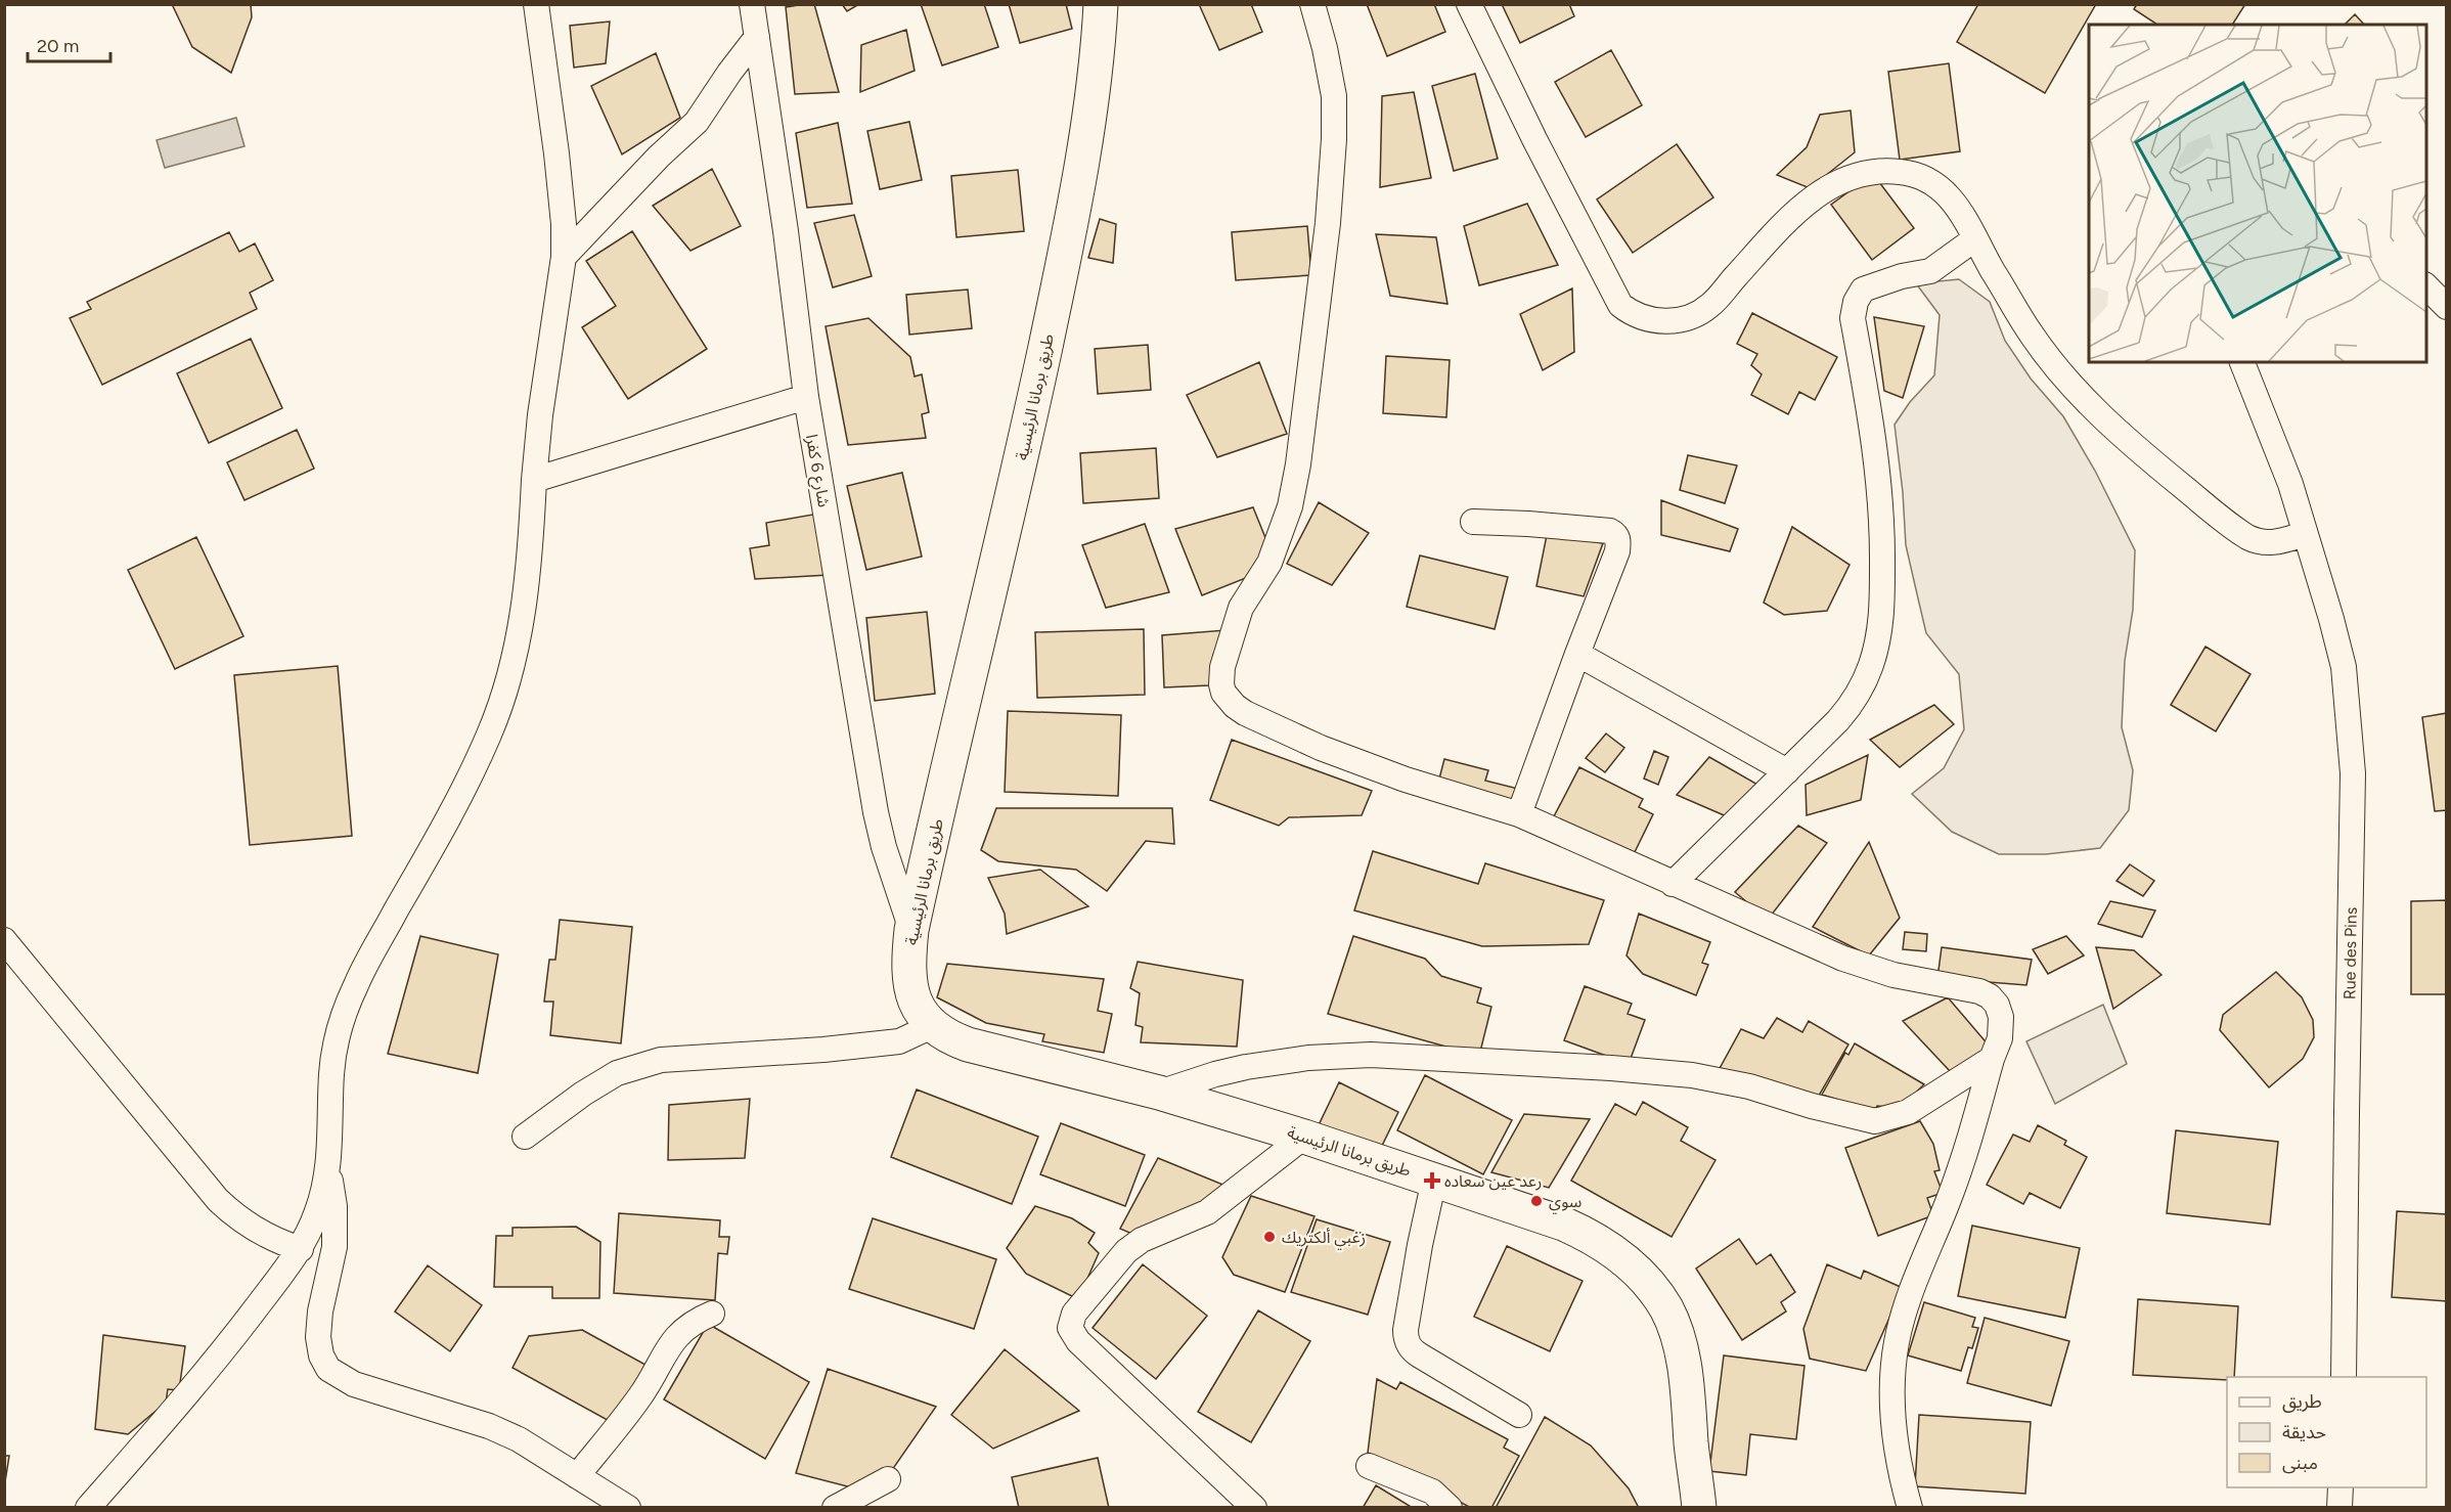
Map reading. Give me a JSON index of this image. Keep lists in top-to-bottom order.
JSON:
{
  "streets": {
    "main road": ["طريق برمانا الرئيسية"],
    "street": ["شارع 6 كفرا", "Rue des Pins"]
  },
  "crossings": [
    ["طريق برمانا الرئيسية", "شارع 6 كفرا"]
  ],
  "places": {
    "health": ["رعد عين سعاده"],
    "other": ["سوي", "زغبي ألكتريك"]
  },
  "legend": ["طريق", "حديقة", "مبنى"],
  "scale_bar": "20 m"
}
